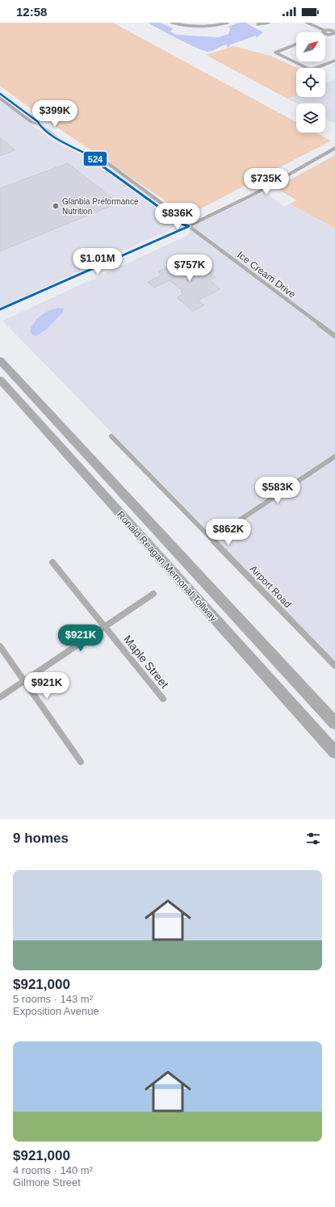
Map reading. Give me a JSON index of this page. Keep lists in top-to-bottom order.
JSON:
{
  "streets": {
    "highway": ["Ronald Reagan Memorial Tollway"],
    "street": ["Ice Cream Drive", "Airport Road", "Maple Street"]
  },
  "places": ["Glanbia Preformance Nutrition"],
  "lines": ["transit line 524"],
  "north": "top right",
  "page": {
    "status": "12:58",
    "price": [
      "$399K",
      "$735K",
      "$836K",
      "$1.01M",
      "$757K",
      "$583K",
      "$862K",
      "$921K",
      "$921K"
    ],
    "heading": "9 homes",
    "list": [
      {
        "name": "$921,000",
        "note": "5 rooms · 143 m² · Exposition Avenue"
      },
      {
        "name": "$921,000",
        "note": "4 rooms · 140 m² · Gilmore Street"
      }
    ]
  }
}
